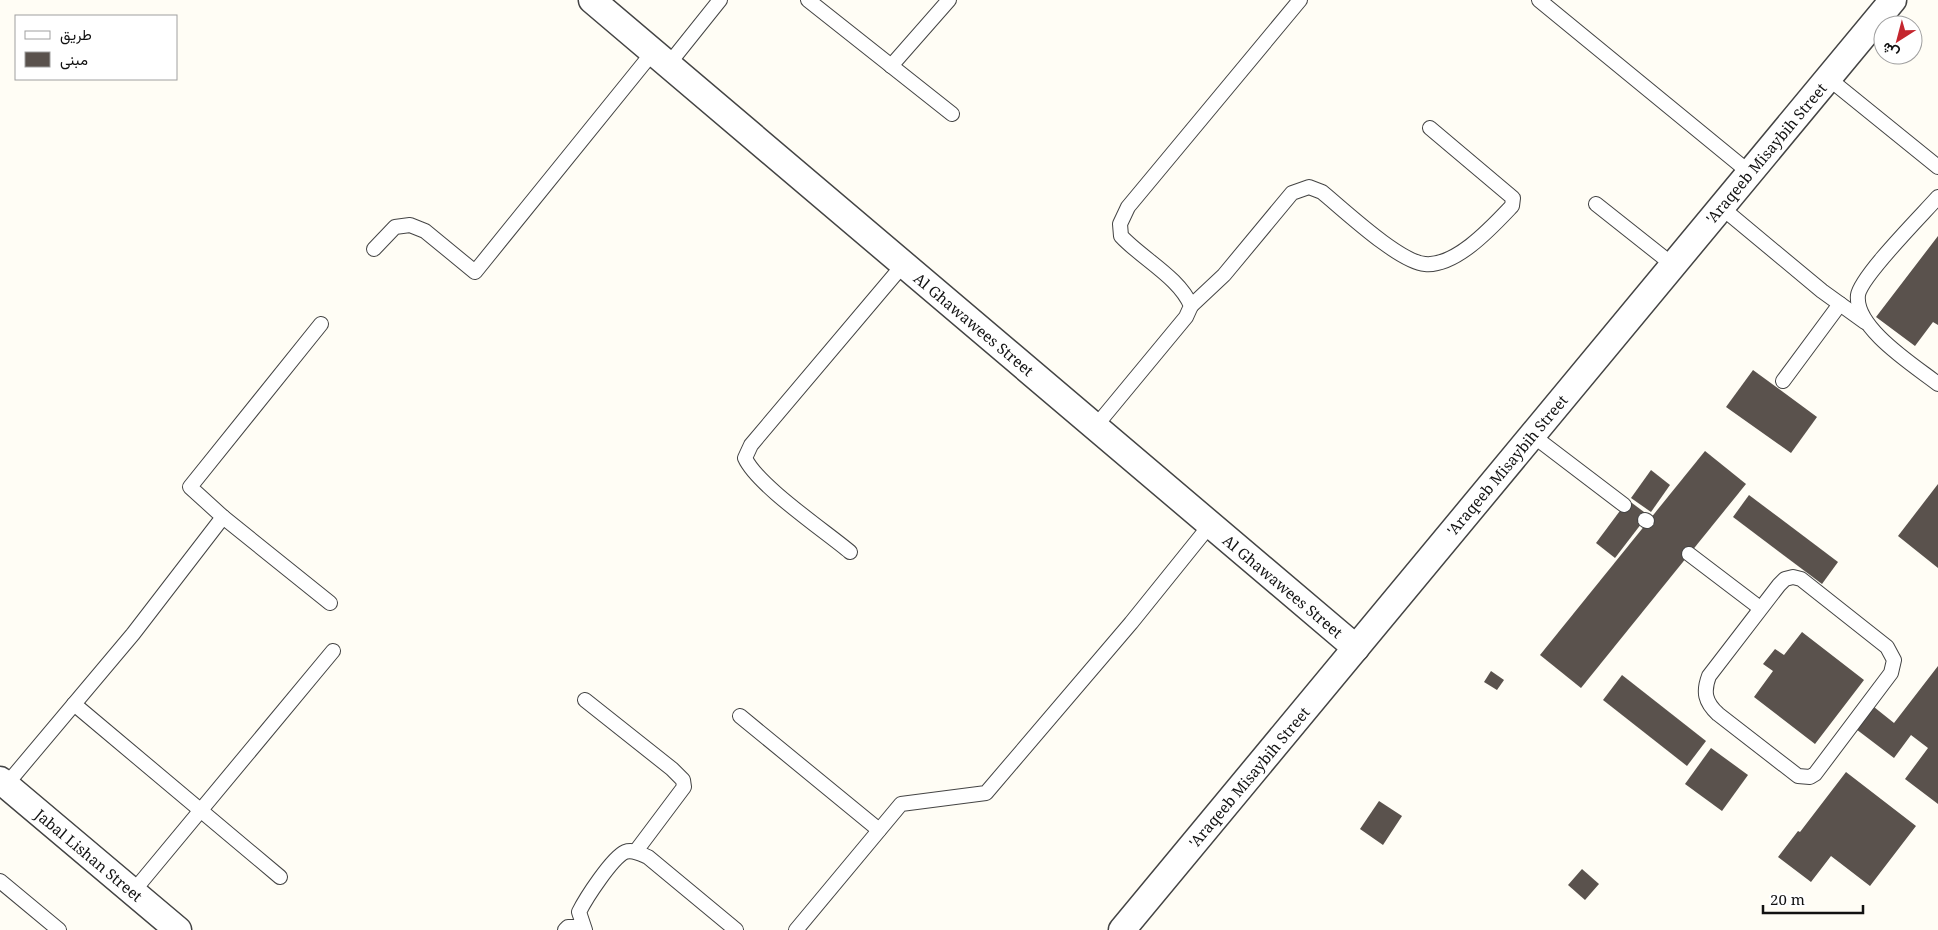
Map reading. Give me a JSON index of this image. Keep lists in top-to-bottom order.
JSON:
{
  "streets": {
    "street": ["'Araqeeb Misaybih Street", "Al Ghawawees Street", "Jabal Lishan Street"]
  },
  "crossings": [
    ["'Araqeeb Misaybih Street", "Al Ghawawees Street"]
  ],
  "legend": ["طريق", "مبنى"],
  "scale_bar": "20 m",
  "north": "bottom left"
}
